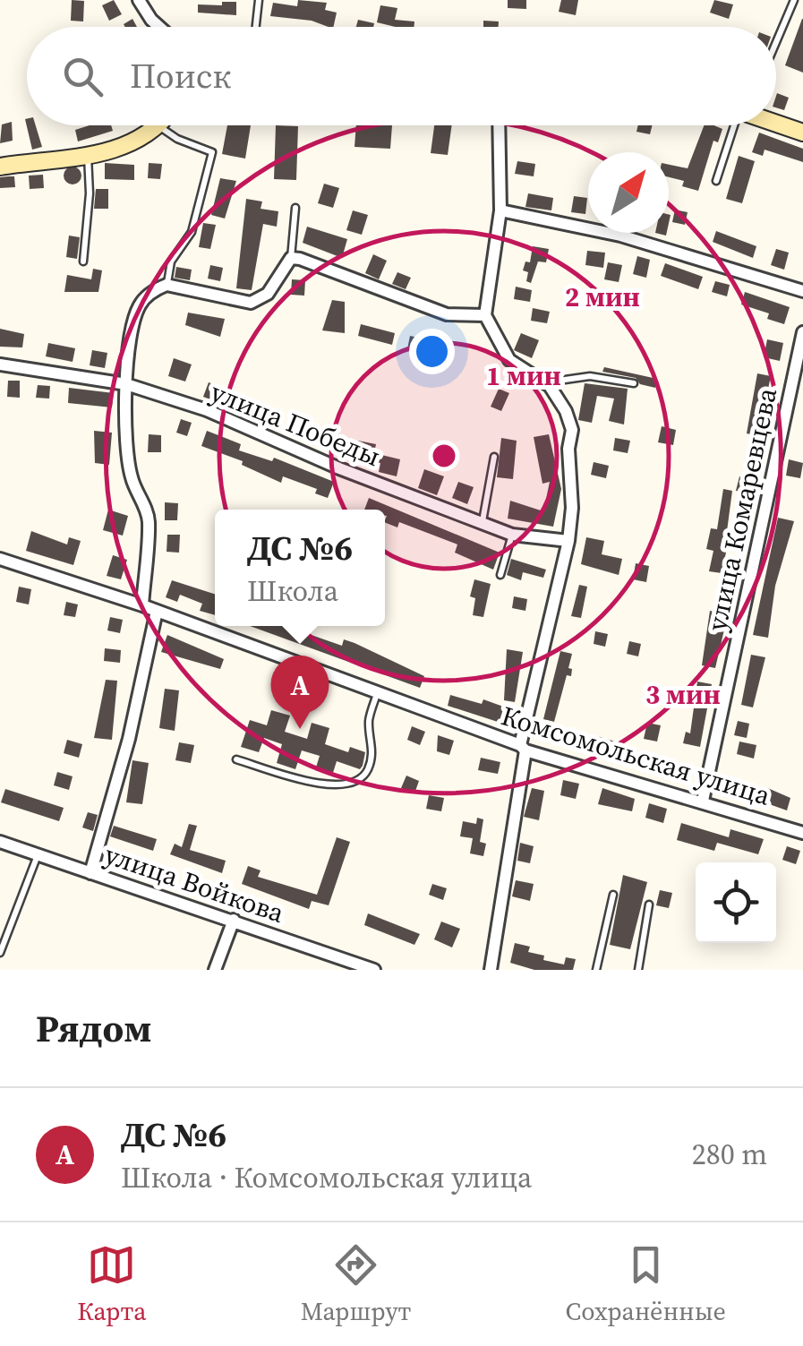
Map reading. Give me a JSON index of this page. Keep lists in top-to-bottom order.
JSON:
{
  "streets": {
    "street": [
      "улица Победы",
      "улица Комаревцева",
      "Комсомольская улица",
      "улица Войкова"
    ]
  },
  "crossings": [
    ["улица Комаревцева", "Комсомольская улица"]
  ],
  "north": "top right",
  "page": {
    "search": "Поиск",
    "popup": ["ДС №6", "Школа"],
    "pins": "A",
    "heading": "Рядом",
    "list": [
      {
        "mark": "A",
        "name": "ДС №6",
        "note": "Школа · Комсомольская улица",
        "value": "280 m"
      }
    ],
    "nav": ["Карта", "Маршрут", "Сохранённые"]
  },
  "rings": ["2 мин", "1 мин", "3 мин"]
}
